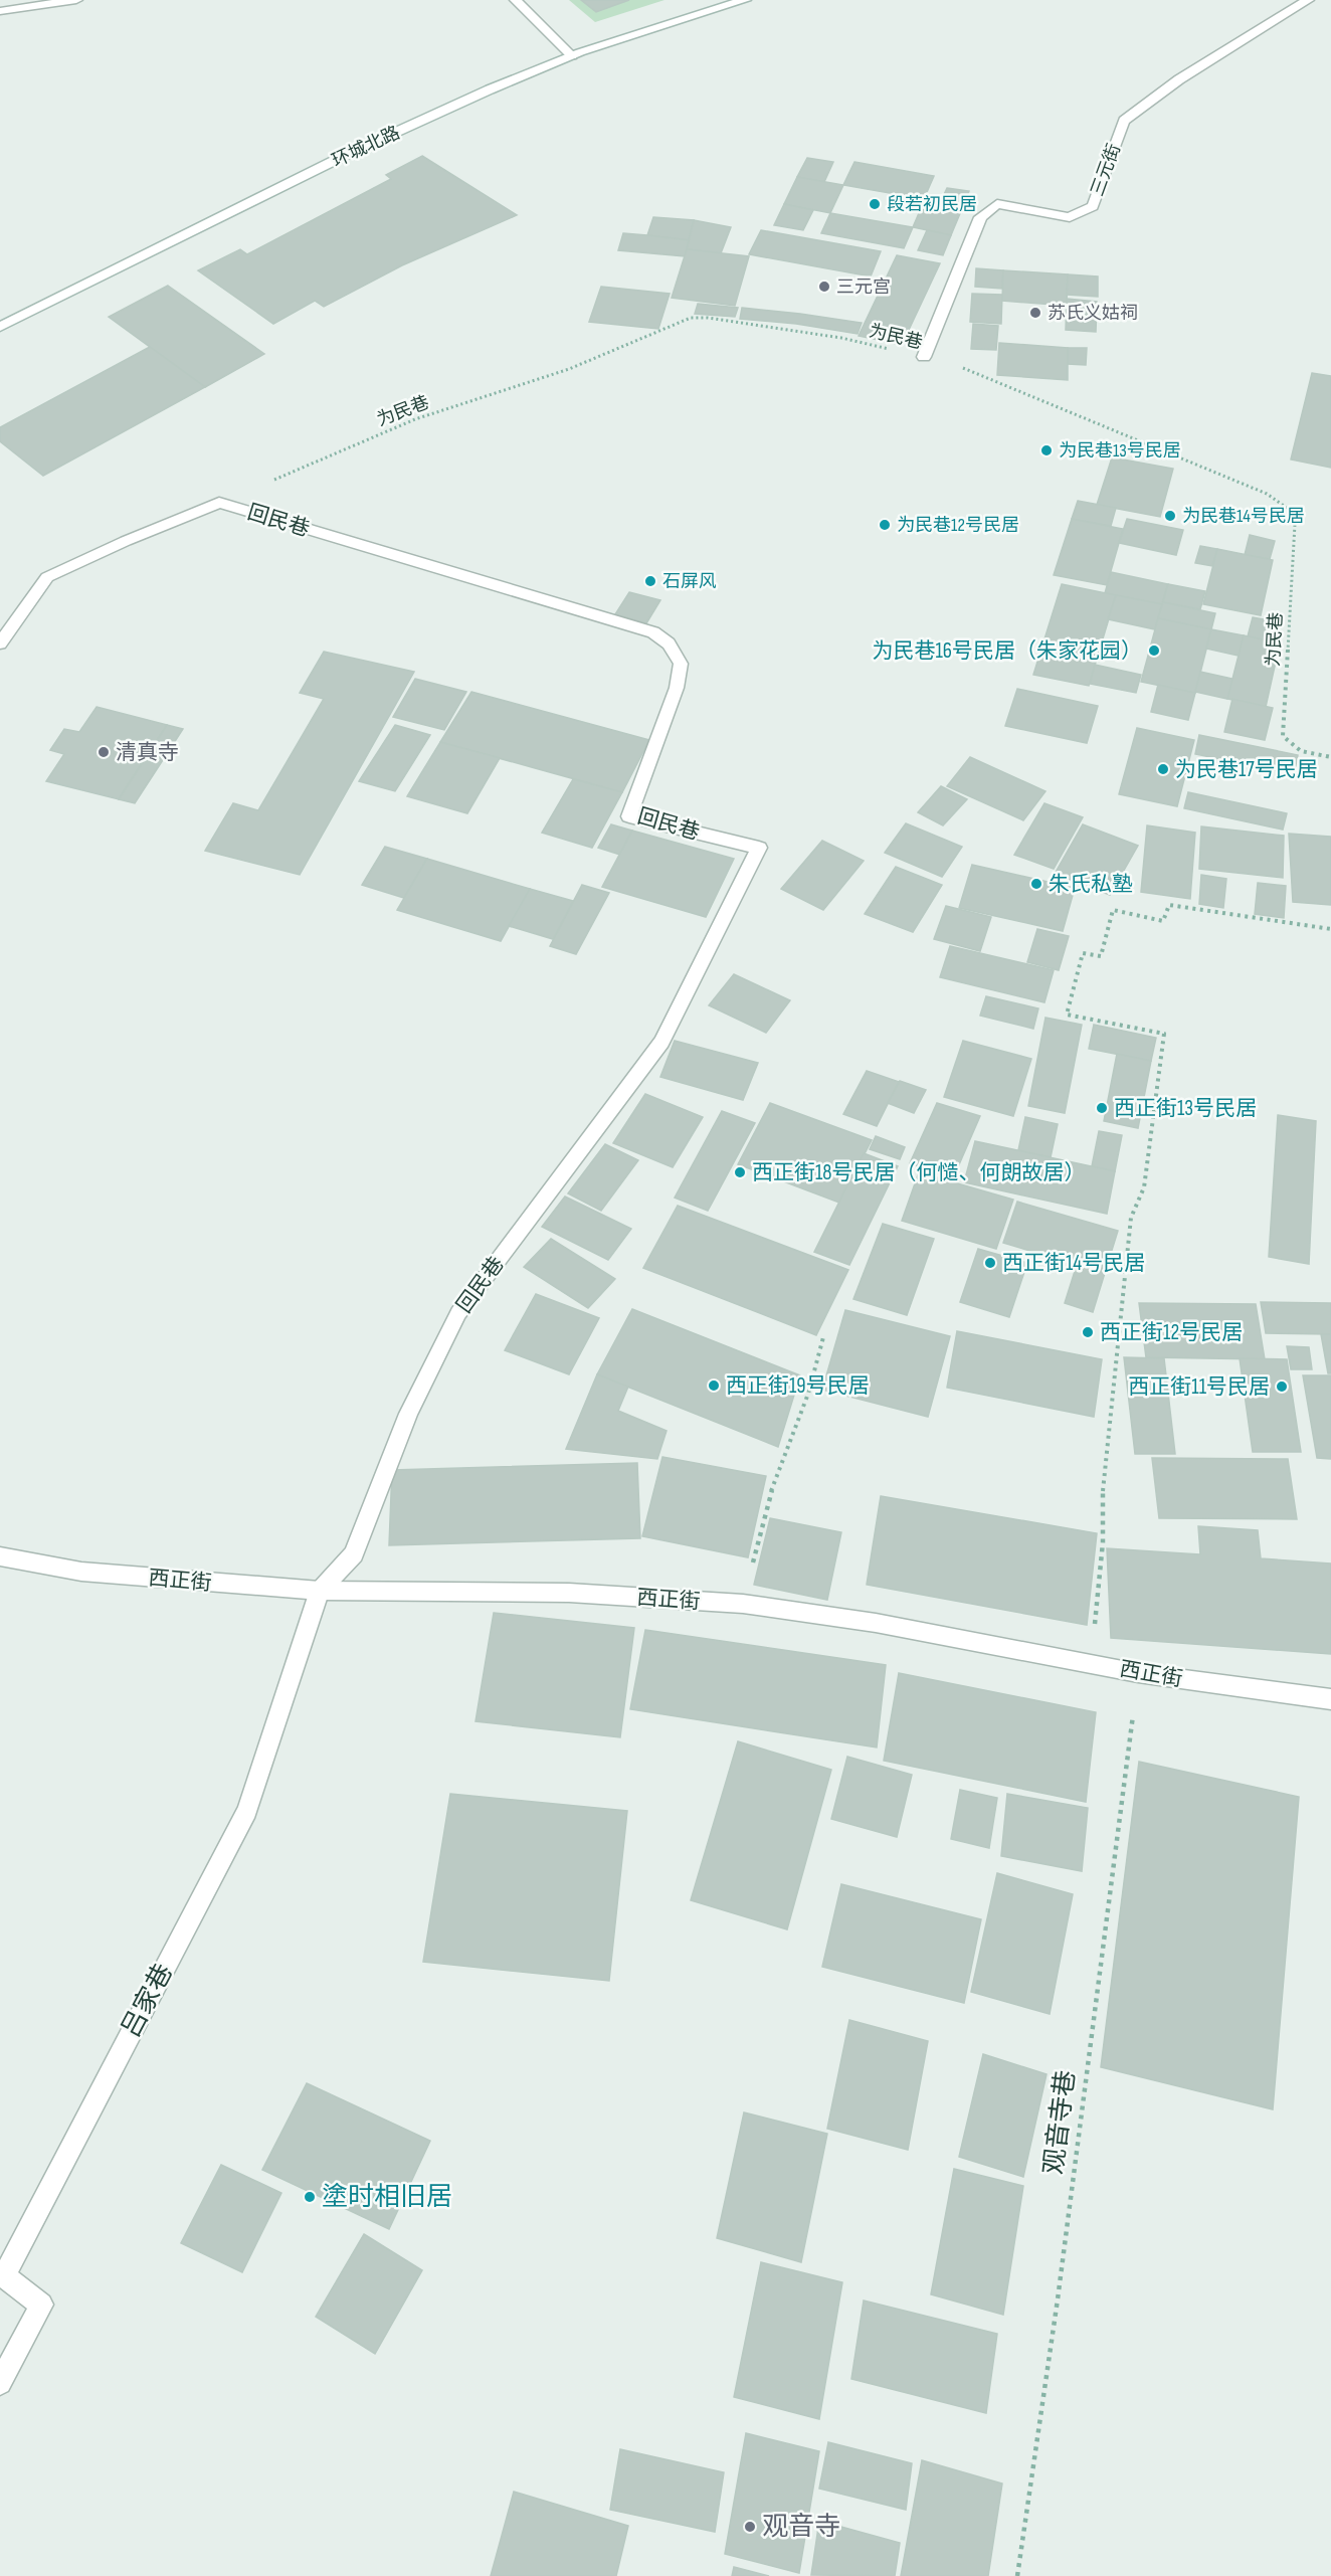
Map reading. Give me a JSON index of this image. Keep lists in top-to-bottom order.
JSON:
{
  "streets": {
    "street": [
      "环城北路",
      "三元街",
      "回民巷",
      "西正街",
      "吕家巷"
    ],
    "path": ["为民巷", "观音寺巷"]
  },
  "crossings": [
    ["三元街", "为民巷"],
    ["为民巷", "回民巷"],
    ["回民巷", "西正街"],
    ["回民巷", "吕家巷"],
    ["西正街", "吕家巷"],
    ["西正街", "观音寺巷"]
  ],
  "places": [
    "段若初民居",
    "三元宫",
    "苏氏义姑祠",
    "为民巷13号民居",
    "为民巷14号民居",
    "为民巷12号民居",
    "石屏风",
    "为民巷16号民居（朱家花园）",
    "清真寺",
    "为民巷17号民居",
    "朱氏私塾",
    "西正街13号民居",
    "西正街18号民居（何慥、何朗故居）",
    "西正街14号民居",
    "西正街12号民居",
    "西正街19号民居",
    "西正街11号民居",
    "塗时相旧居",
    "观音寺"
  ]
}
